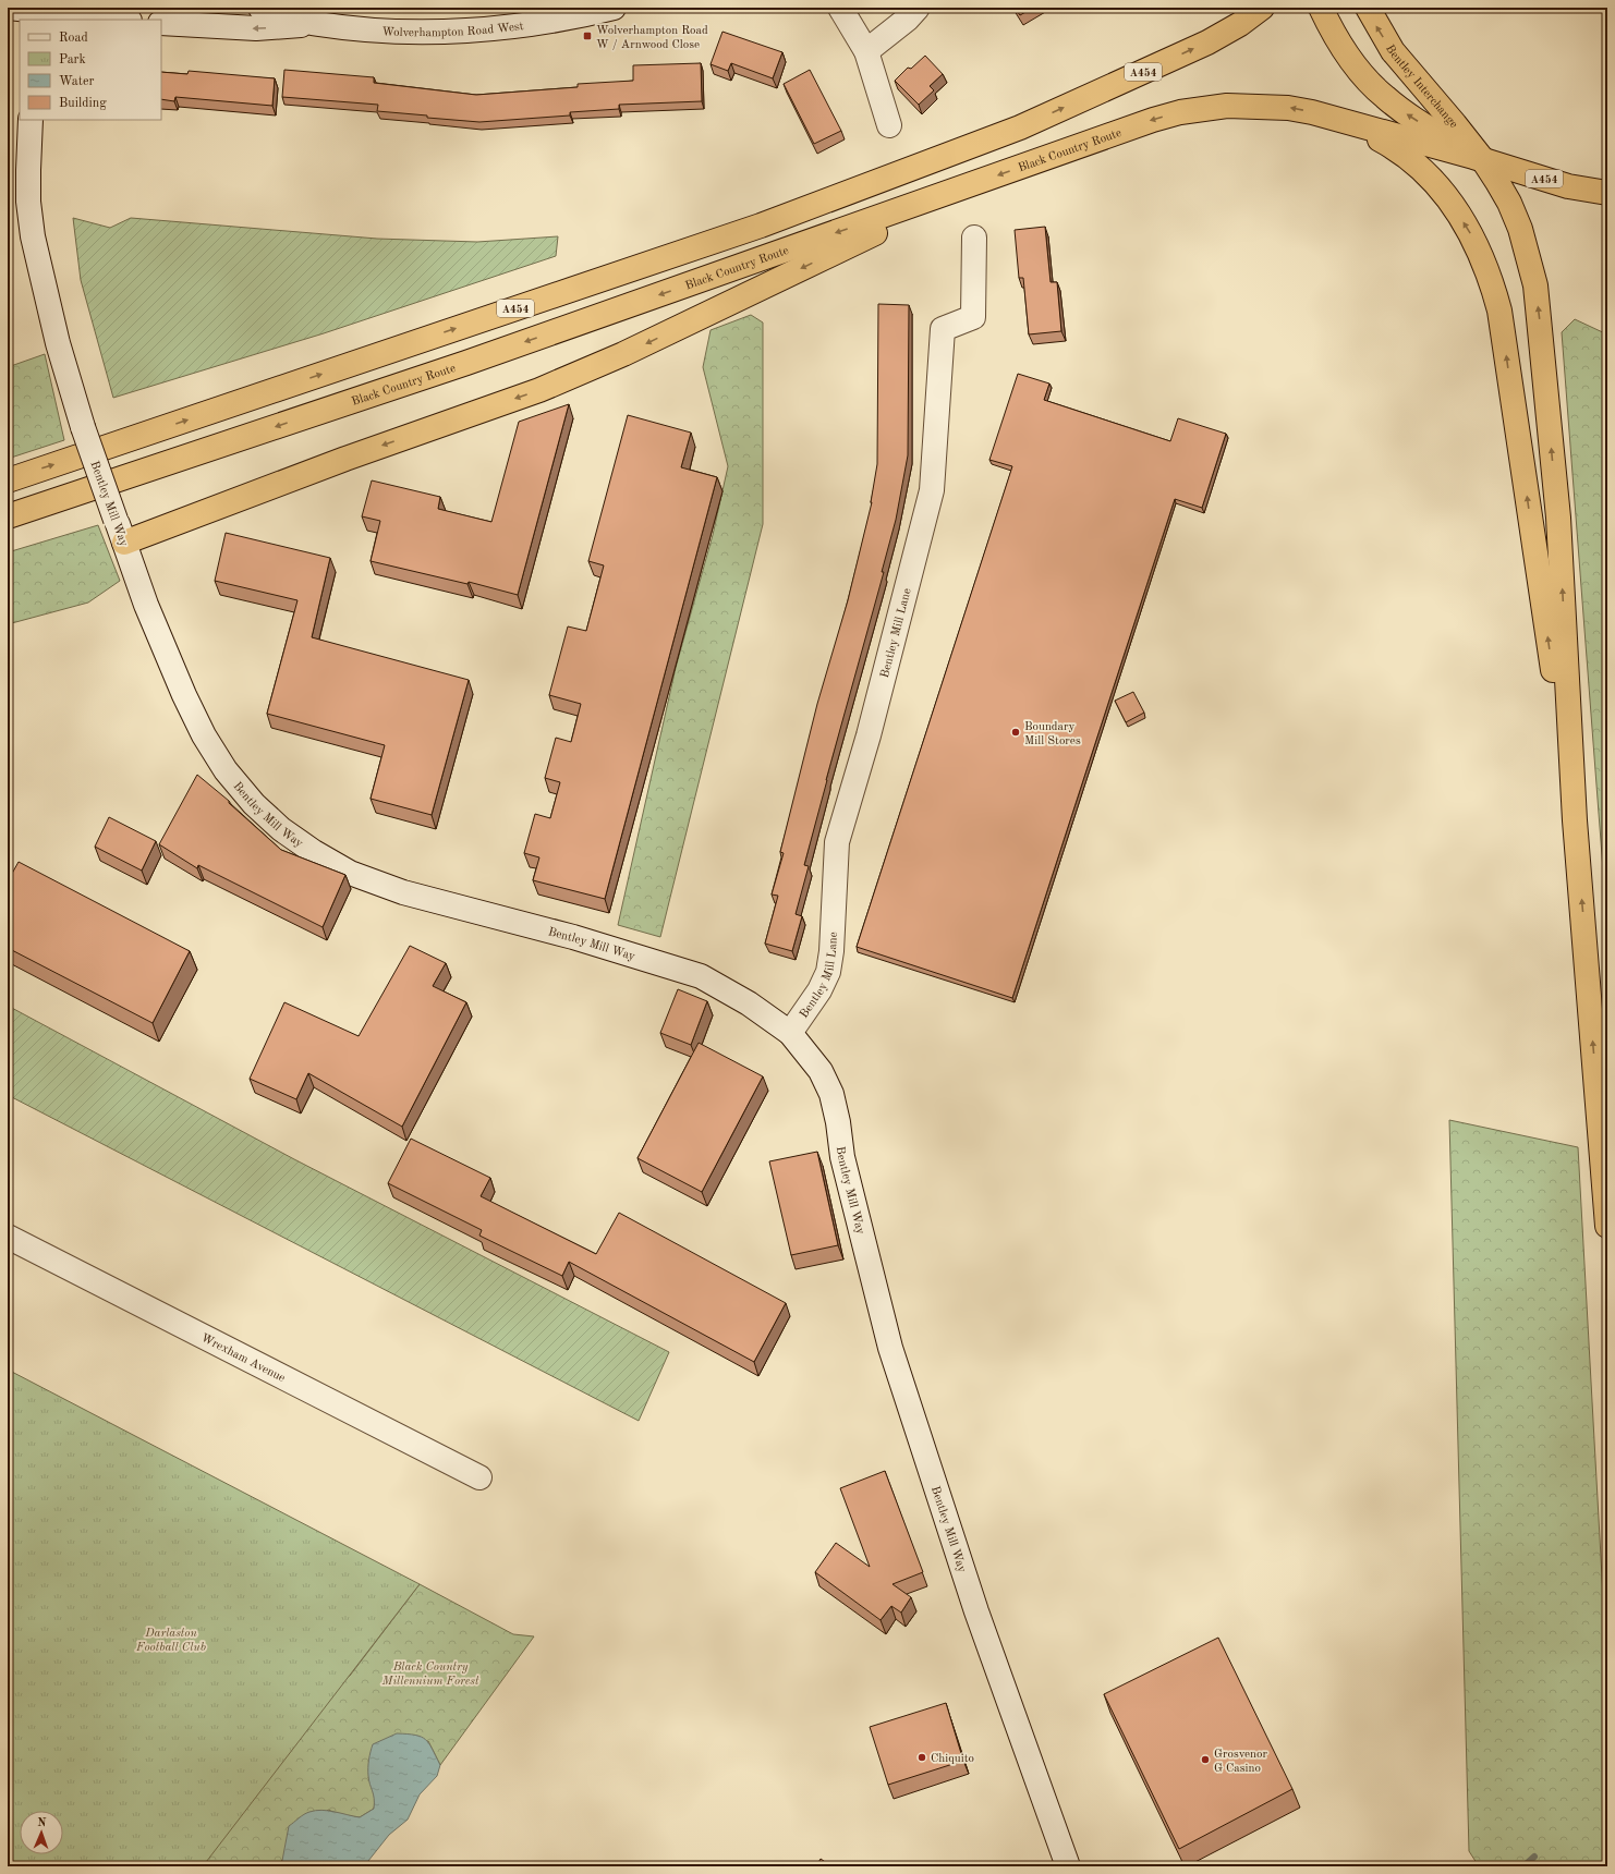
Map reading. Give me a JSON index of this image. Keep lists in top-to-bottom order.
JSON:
{
  "streets": {
    "highway": ["A454", "Bentley Interchange", "Black Country Route"],
    "street": [
      "Wolverhampton Road West",
      "Bentley Mill Way",
      "Bentley Mill Lane",
      "Wrexham Avenue"
    ]
  },
  "crossings": [
    ["A454", "Bentley Interchange"],
    ["A454", "Black Country Route"],
    ["Bentley Interchange", "Black Country Route"],
    ["Bentley Mill Way", "Bentley Mill Lane"]
  ],
  "parks": ["Darlaston Football Club", "Black Country Millennium Forest"],
  "places": {
    "transit": ["Wolverhampton Road W / Arnwood Close"],
    "other": ["Boundary Mill Stores", "Chiquito", "Grosvenor G Casino"]
  },
  "legend": [
    "Road",
    "Park",
    "Water",
    "Building"
  ],
  "north": "top"
}
